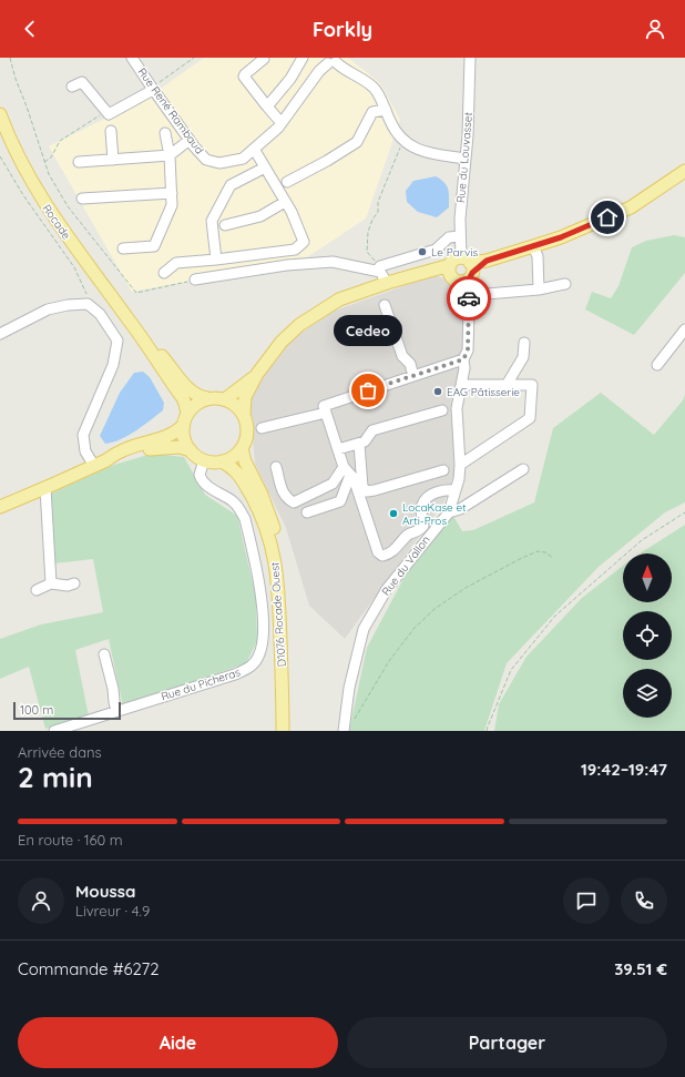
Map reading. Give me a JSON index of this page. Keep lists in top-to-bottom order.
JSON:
{
  "streets": {
    "main road": ["Rocade", "D1076 Rocade Ouest"],
    "street": [
      "Rue René Rambaud",
      "Rue du Louvasset",
      "Rue du Vallon",
      "Rue du Picheras"
    ]
  },
  "crossings": [
    ["Rue René Rambaud", "Rue du Louvasset"],
    ["Rue du Louvasset", "Rue du Vallon"],
    ["Rocade", "D1076 Rocade Ouest"],
    ["Rocade", "Rue du Picheras"],
    ["D1076 Rocade Ouest", "Rue du Picheras"]
  ],
  "places": [
    "Le Parvis",
    "Cedeo",
    "EAG Pâtisserie",
    "LocaKase et Arti-Pros"
  ],
  "scale_bar": "100 m",
  "north": "top",
  "page": {
    "header": "Forkly",
    "bubble": "Cedeo",
    "scale": "100 m",
    "heading": ["2 min", "Arrivée dans", "19:42–19:47"],
    "panel": [
      "Moussa",
      "Livreur · 4.9",
      "Commande #6272",
      "39.51 €"
    ],
    "bar": "En route · 160 m",
    "buttons": ["Aide", "Partager"]
  }
}
